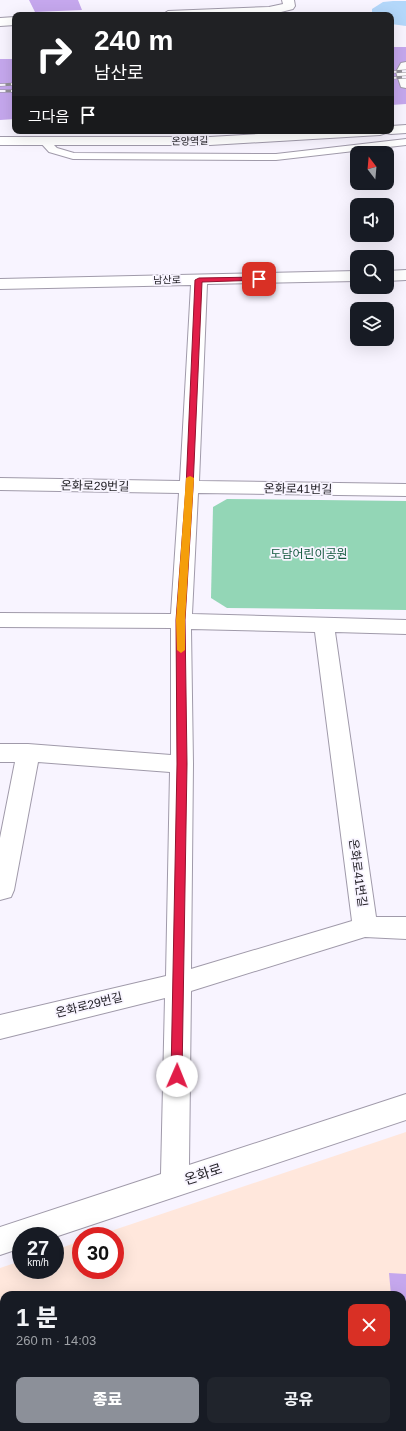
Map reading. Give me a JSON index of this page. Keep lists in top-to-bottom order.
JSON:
{
  "streets": {
    "street": [
      "온양역길",
      "남산로",
      "온화로29번길",
      "온화로41번길",
      "온화로"
    ]
  },
  "crossings": [
    ["온화로29번길", "온화로41번길"]
  ],
  "parks": ["도담어린이공원"],
  "north": "top",
  "page": {
    "turn": ["240 m", "남산로"],
    "then": "그다음",
    "speed": "27 km/h",
    "limit": "30",
    "heading": ["1 분", "260 m · 14:03"],
    "buttons": ["종료", "공유"]
  }
}
